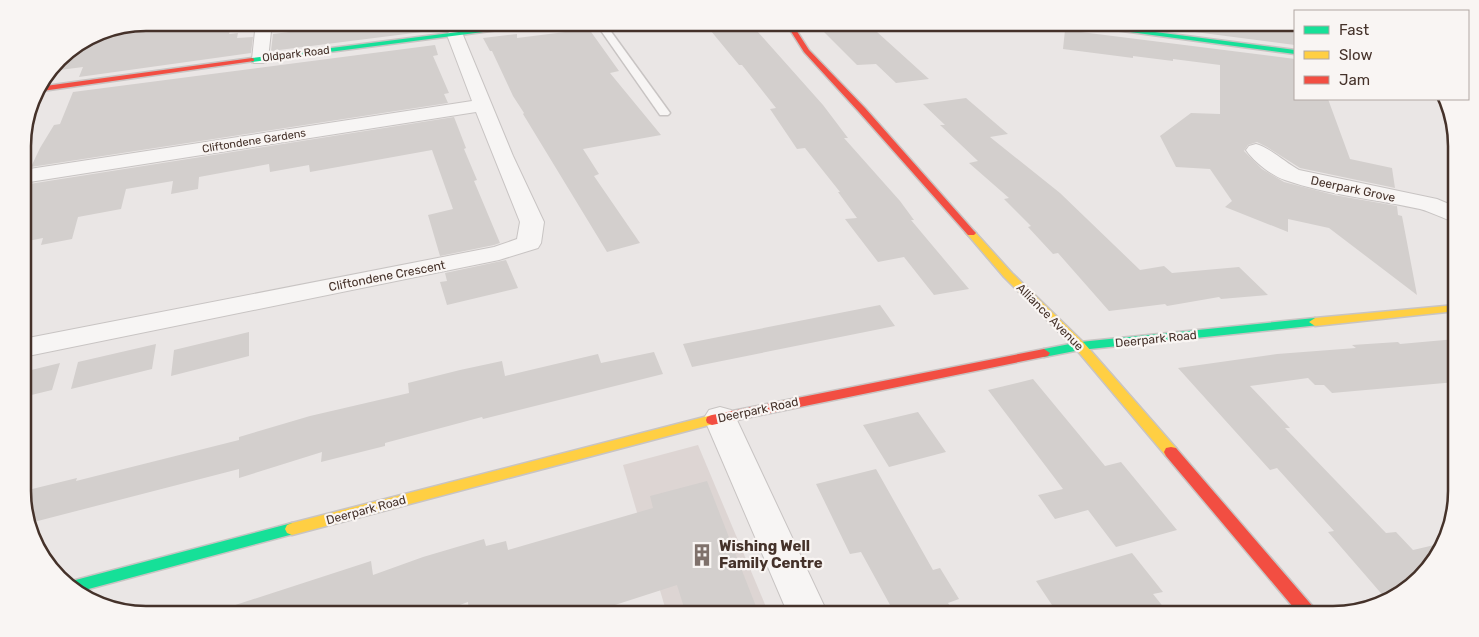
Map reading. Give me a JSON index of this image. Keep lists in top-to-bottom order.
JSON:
{
  "streets": {
    "street": [
      "Oldpark Road",
      "Cliftondene Gardens",
      "Deerpark Grove",
      "Cliftondene Crescent",
      "Alliance Avenue",
      "Deerpark Road"
    ]
  },
  "crossings": [
    ["Oldpark Road", "Cliftondene Crescent"],
    ["Cliftondene Gardens", "Cliftondene Crescent"],
    ["Alliance Avenue", "Deerpark Road"]
  ],
  "places": {
    "building": ["Wishing Well Family Centre"]
  },
  "legend": ["Fast", "Slow", "Jam"]
}
